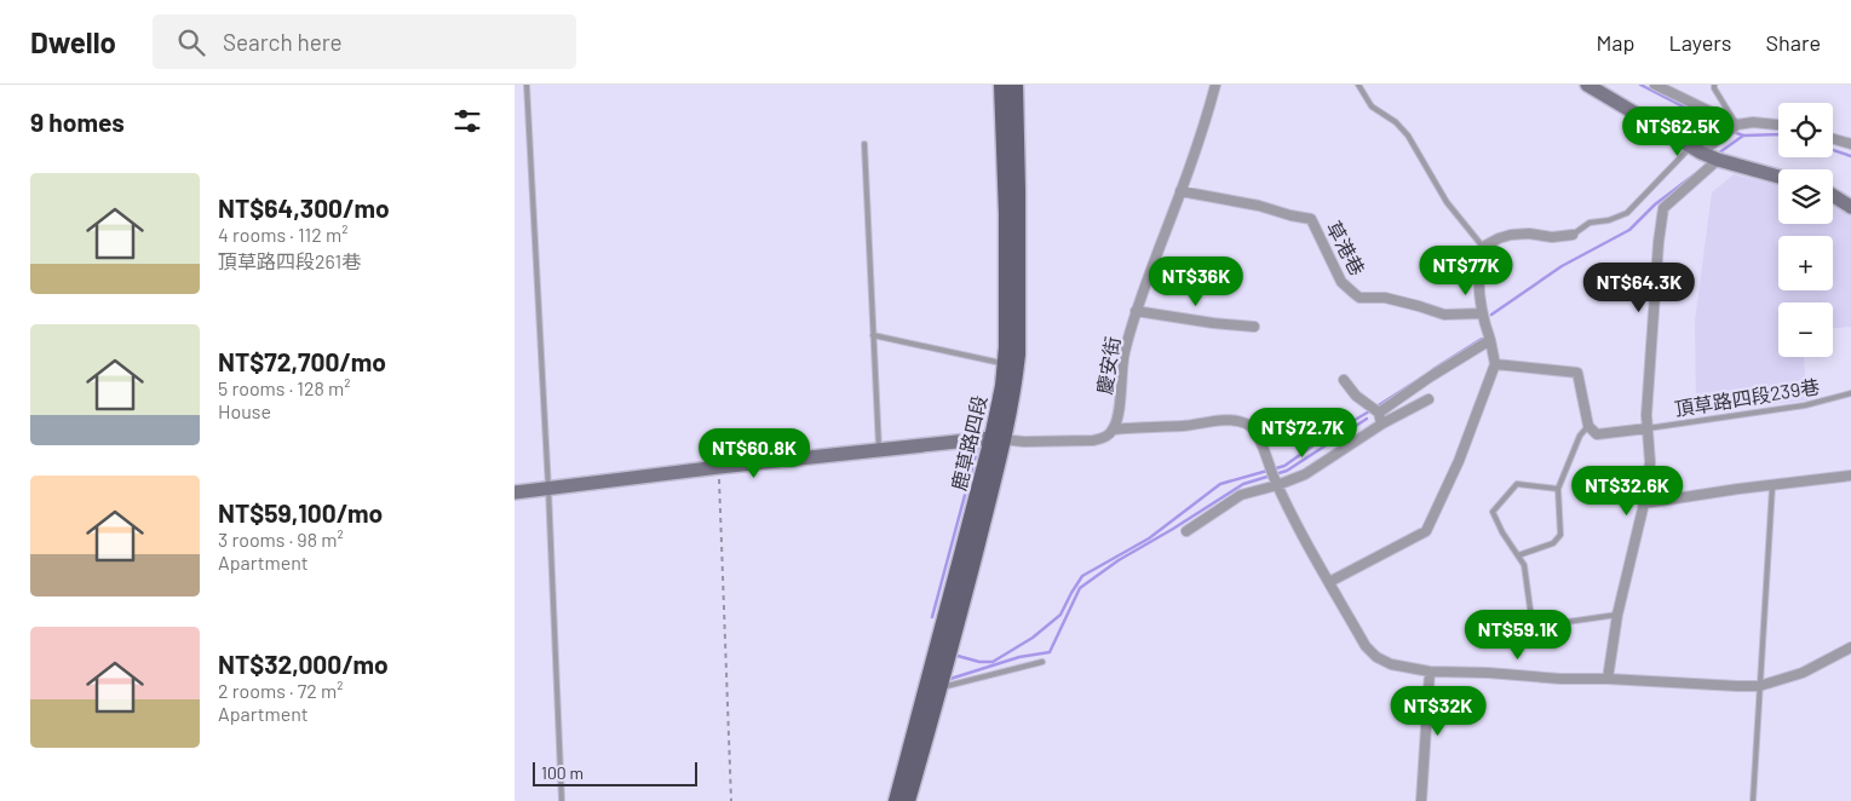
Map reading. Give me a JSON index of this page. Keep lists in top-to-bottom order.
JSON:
{
  "streets": {
    "main road": ["鹿草路四段"],
    "street": ["草港巷", "慶安街"],
    "lane": ["頂草路四段239巷"]
  },
  "crossings": [
    ["草港巷", "慶安街"]
  ],
  "scale_bar": "100 m",
  "page": {
    "header": "Dwello",
    "search": "Search here",
    "nav": ["Map", "Layers", "Share"],
    "heading": "9 homes",
    "map_buttons": ["+", "−"],
    "price": [
      "NT$62.5K",
      "NT$77K",
      "NT$36K",
      "NT$64.3K",
      "NT$72.7K",
      "NT$60.8K",
      "NT$32.6K",
      "NT$59.1K",
      "NT$32K"
    ],
    "list": [
      {
        "name": "NT$64,300/mo",
        "note": "4 rooms · 112 m² · 頂草路四段261巷"
      },
      {
        "name": "NT$72,700/mo",
        "note": "5 rooms · 128 m² · House"
      },
      {
        "name": "NT$59,100/mo",
        "note": "3 rooms · 98 m² · Apartment"
      },
      {
        "name": "NT$32,000/mo",
        "note": "2 rooms · 72 m² · Apartment"
      }
    ],
    "scale": "100 m"
  }
}
